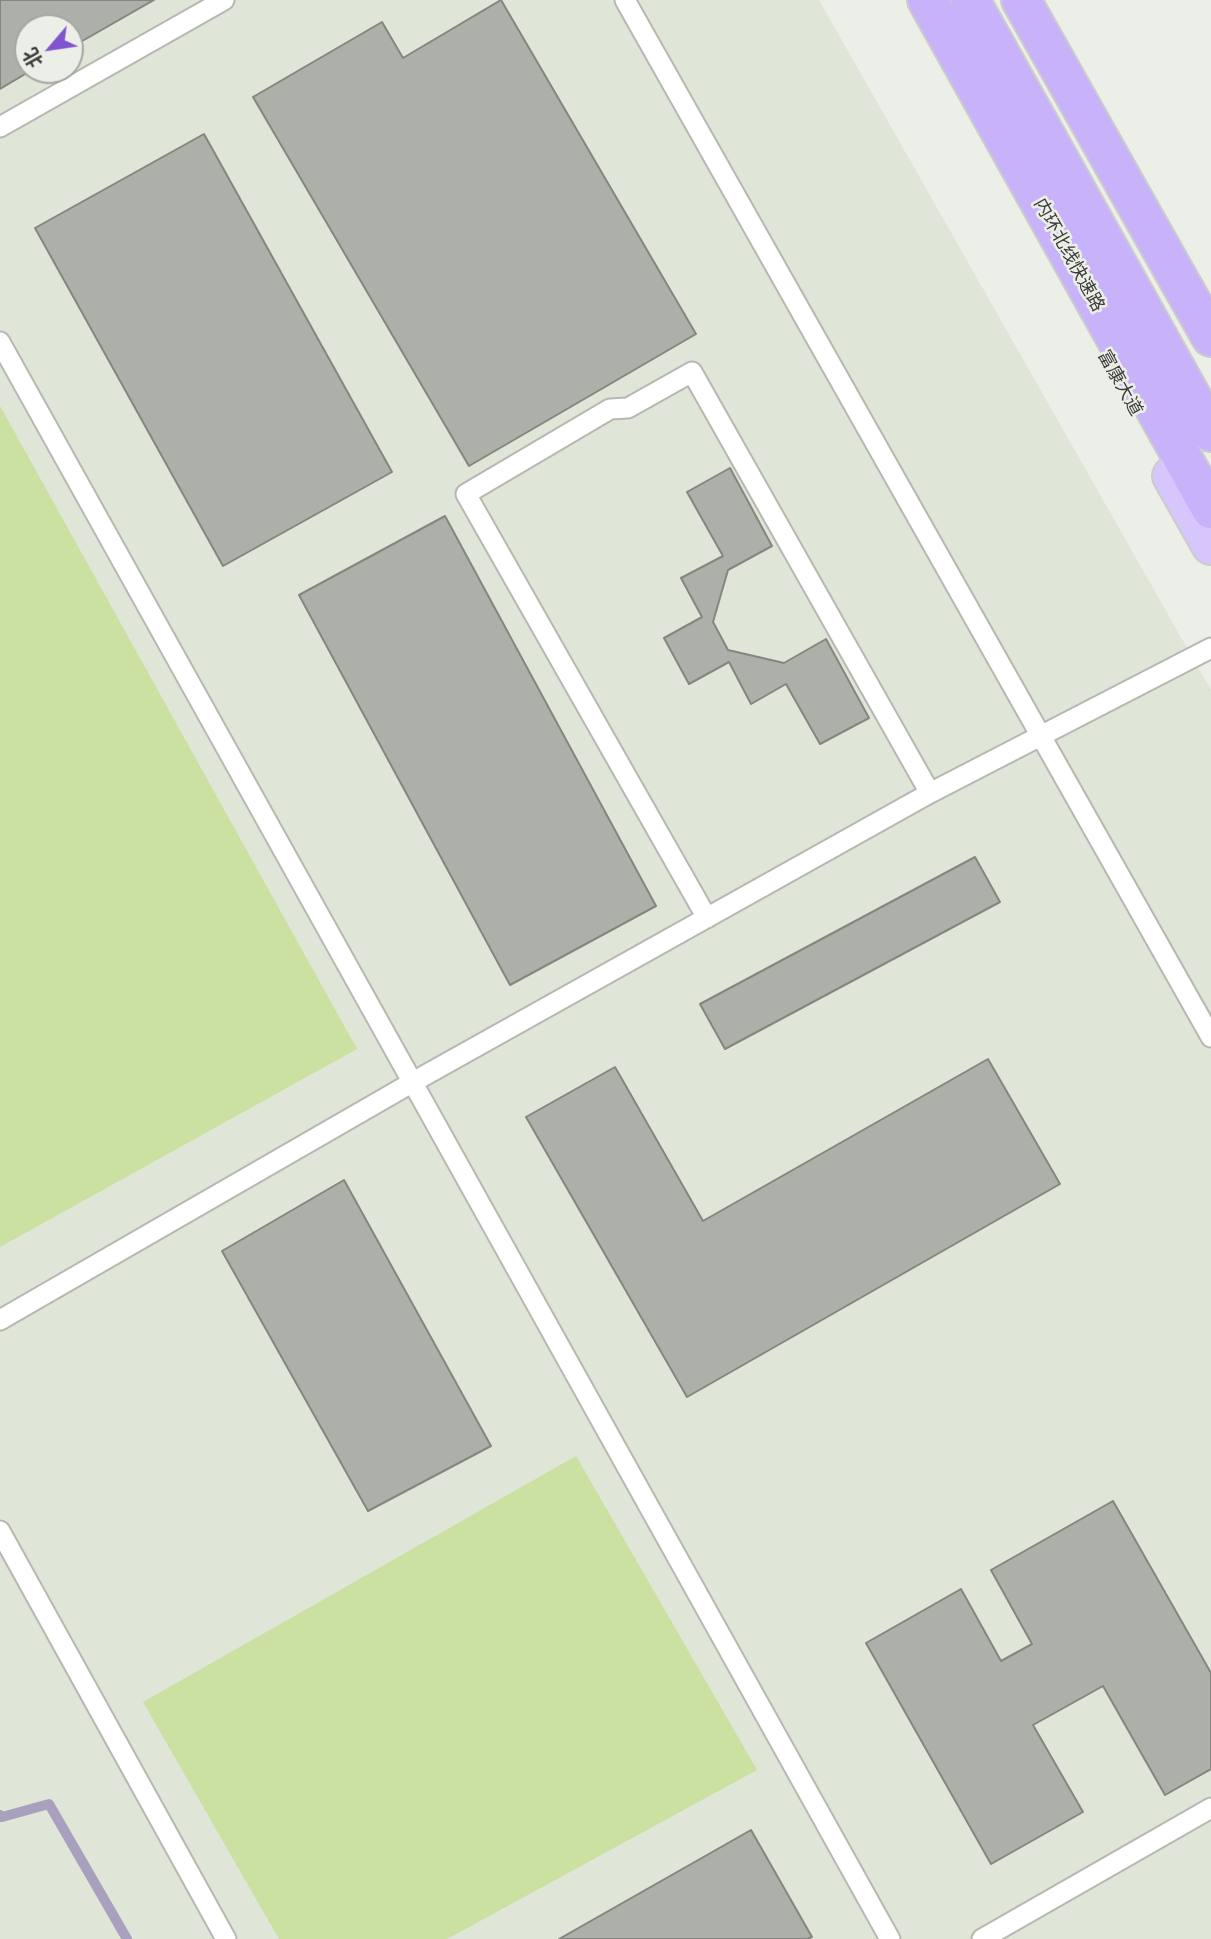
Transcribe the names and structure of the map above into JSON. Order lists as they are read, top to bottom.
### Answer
{
  "streets": {
    "highway": ["内环北线快速路"],
    "main road": ["富康大道"]
  },
  "north": "bottom left"
}
